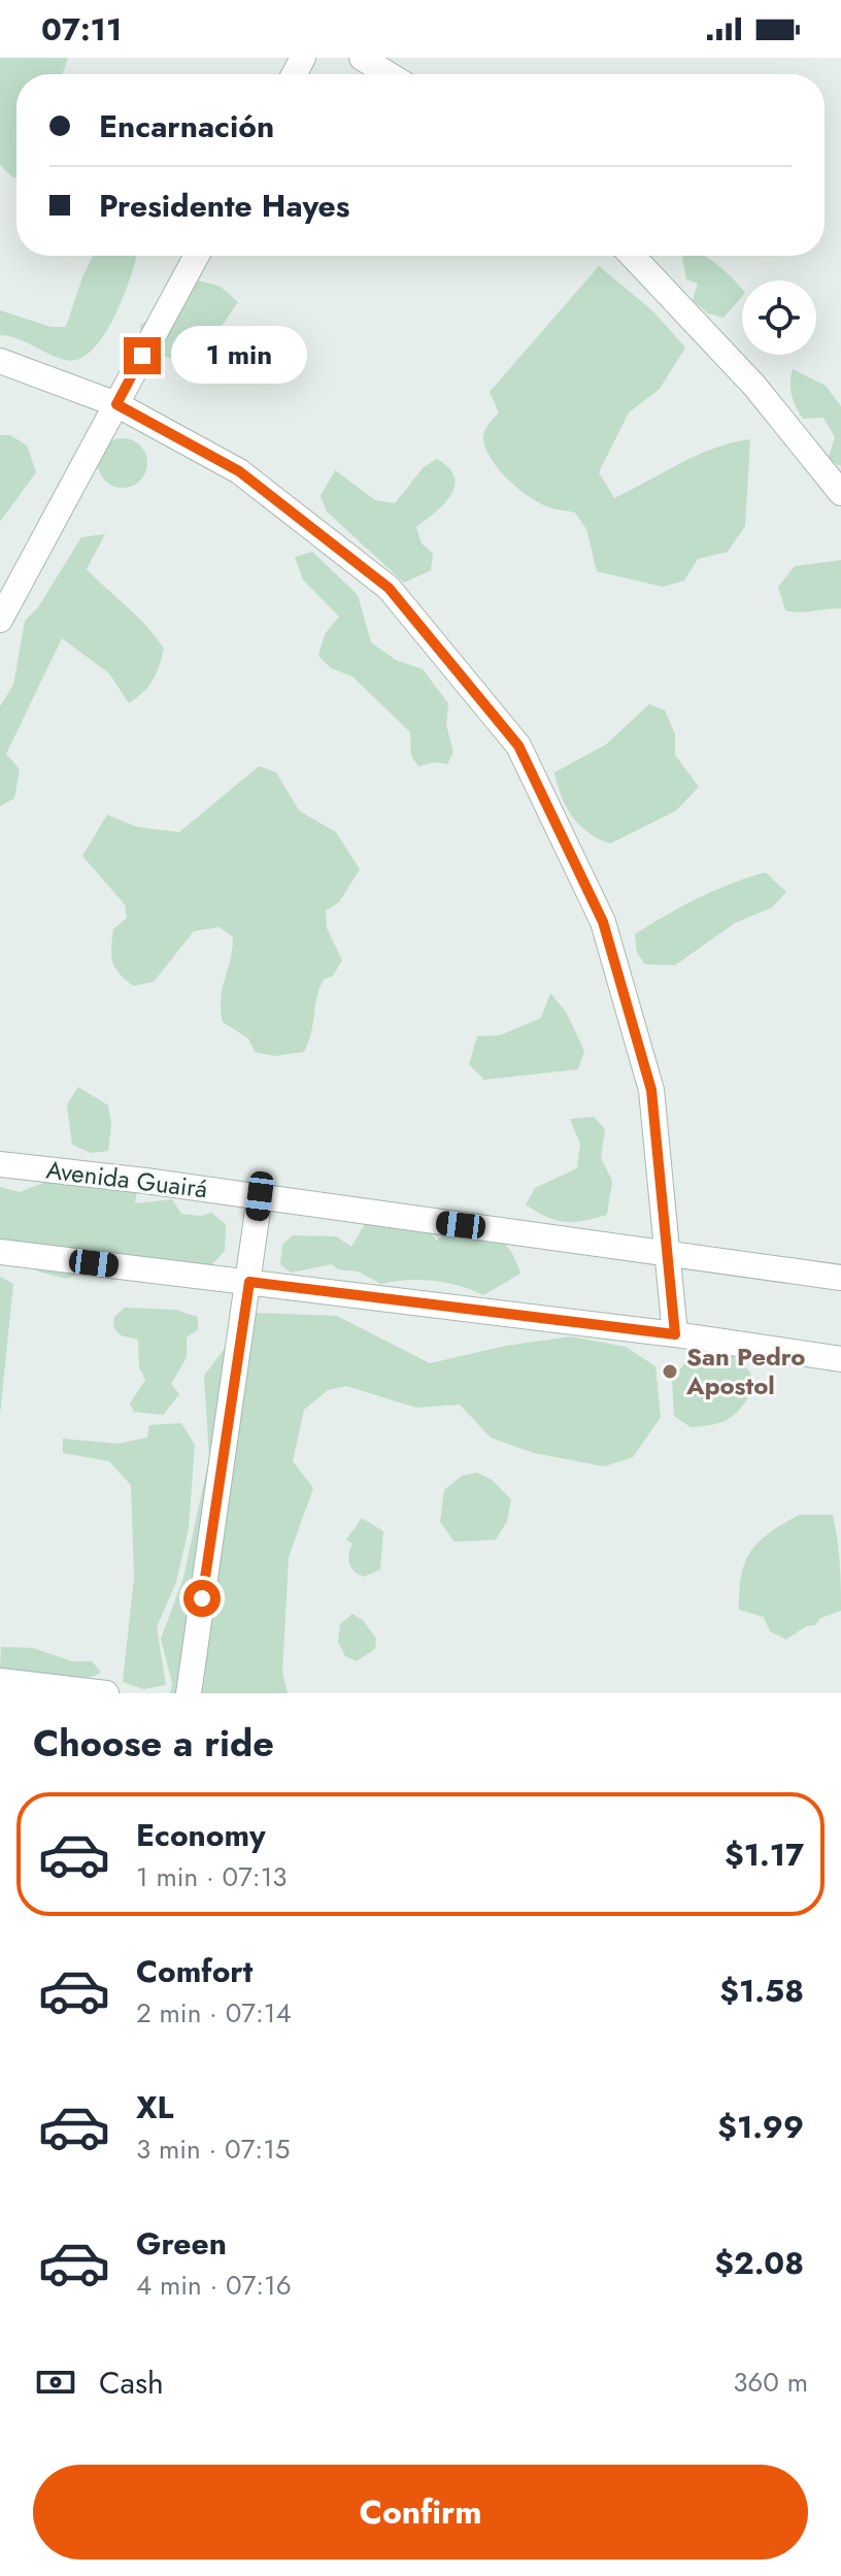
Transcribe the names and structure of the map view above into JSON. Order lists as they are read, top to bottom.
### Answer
{
  "streets": {
    "street": ["Avenida Guairá"]
  },
  "places": ["San Pedro Apostol"],
  "page": {
    "status": "07:11",
    "banner": ["Encarnación", "Presidente Hayes"],
    "bubble": "1 min",
    "heading": "Choose a ride",
    "list": [
      {
        "name": "Economy",
        "note": "1 min · 07:13",
        "value": "$1.17"
      },
      {
        "name": "Comfort",
        "note": "2 min · 07:14",
        "value": "$1.58"
      },
      {
        "name": "XL",
        "note": "3 min · 07:15",
        "value": "$1.99"
      },
      {
        "name": "Green",
        "note": "4 min · 07:16",
        "value": "$2.08"
      }
    ],
    "pay": ["Cash", "360 m"],
    "buttons": "Confirm"
  }
}
